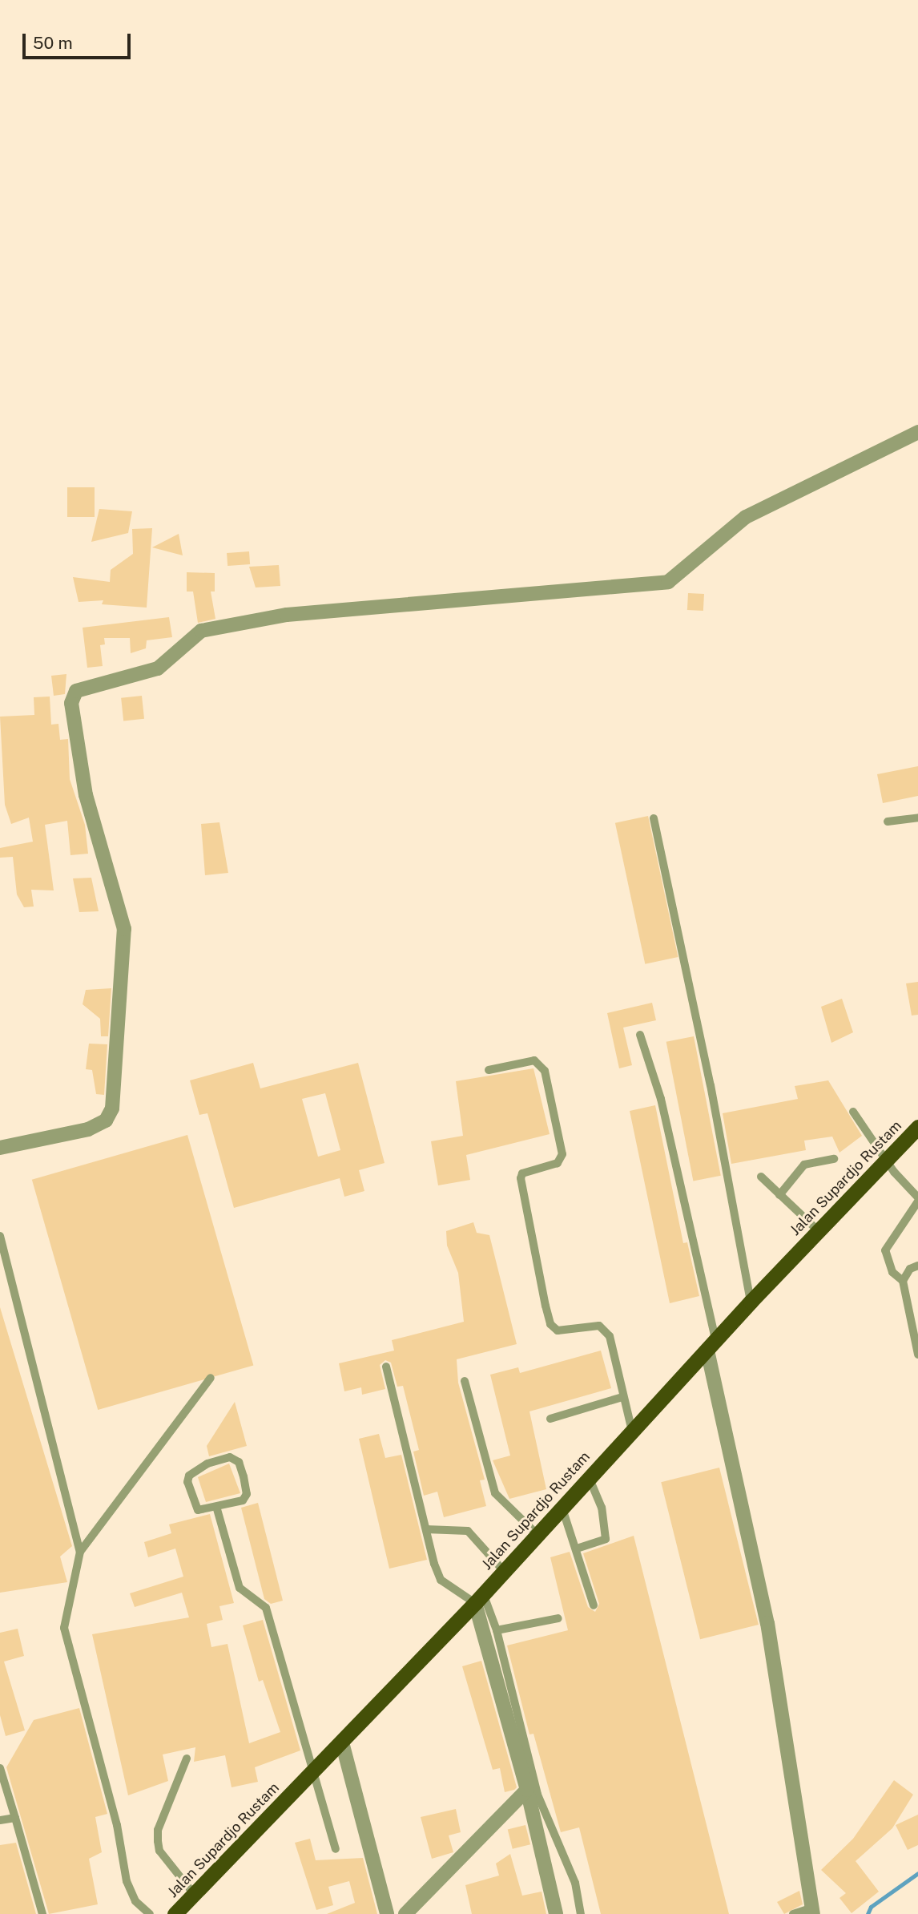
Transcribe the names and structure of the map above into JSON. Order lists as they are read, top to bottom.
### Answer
{
  "streets": {
    "highway": ["Jalan Supardjo Rustam"]
  },
  "scale_bar": "50 m"
}
